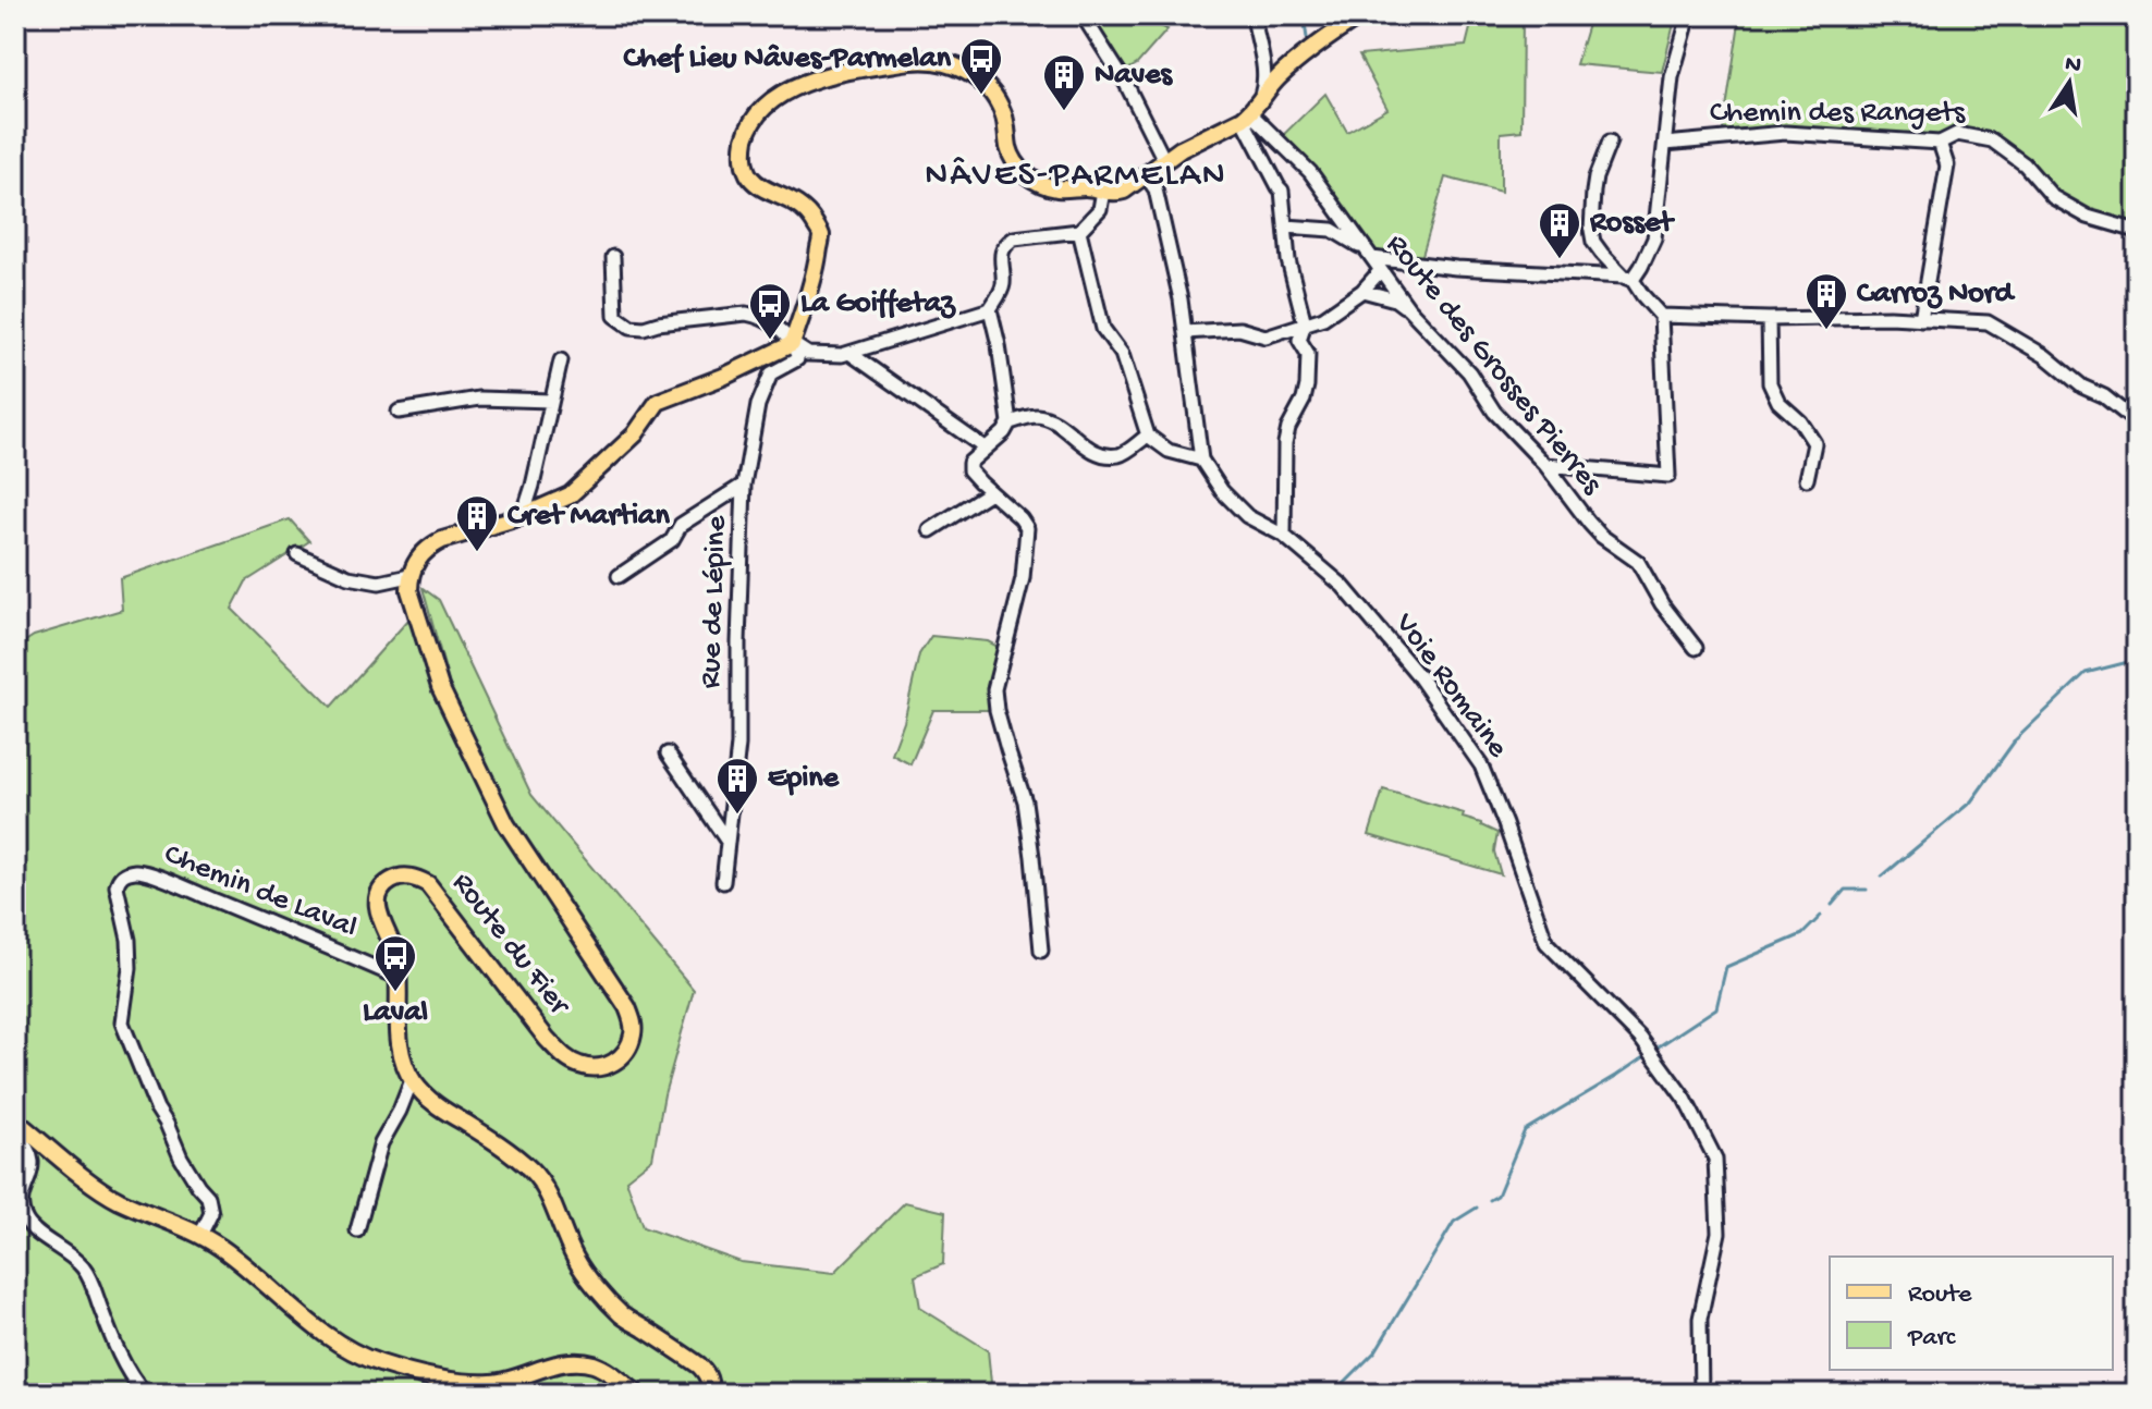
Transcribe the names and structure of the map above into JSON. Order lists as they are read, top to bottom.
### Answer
{
  "streets": {
    "main road": ["Route du Fier"],
    "street": [
      "Chemin des Rangets",
      "Route des Grosses Pierres",
      "Rue de Lépine",
      "Voie Romaine",
      "Chemin de Laval"
    ]
  },
  "crossings": [
    ["Chemin de Laval", "Route du Fier"]
  ],
  "districts": ["NÂVES-PARMELAN"],
  "places": {
    "bus stop": ["Chef Lieu Nâves-Parmelan", "La Goiffetaz", "Laval"],
    "building": [
      "Naves",
      "Rosset",
      "Carroz Nord",
      "Cret Martian",
      "Epine"
    ]
  },
  "legend": ["Route", "Parc"],
  "north": "top"
}
